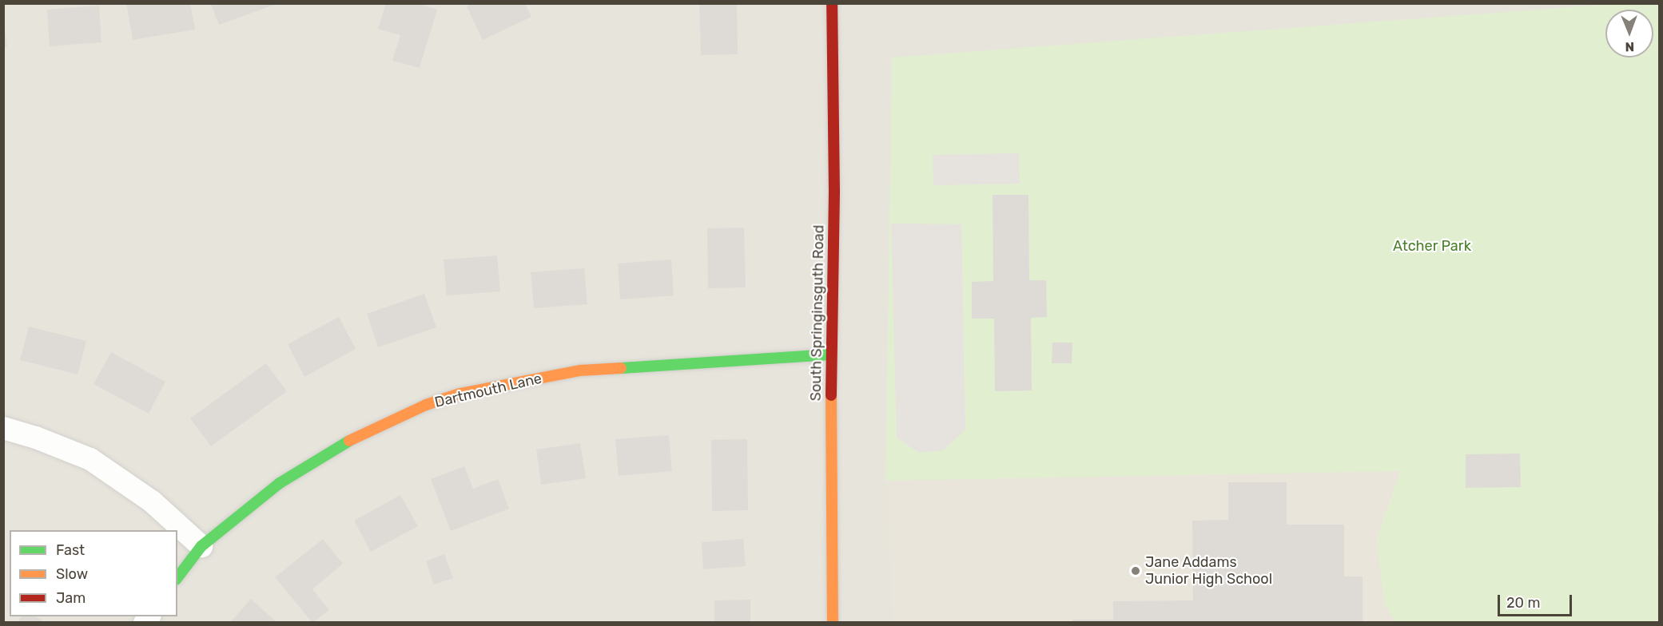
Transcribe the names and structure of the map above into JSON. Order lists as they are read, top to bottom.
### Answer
{
  "streets": {
    "street": ["South Springinsguth Road", "Dartmouth Lane"]
  },
  "crossings": [
    ["South Springinsguth Road", "Dartmouth Lane"]
  ],
  "parks": ["Atcher Park"],
  "places": ["Jane Addams Junior High School"],
  "legend": ["Fast", "Slow", "Jam"],
  "scale_bar": "20 m",
  "north": "bottom"
}
